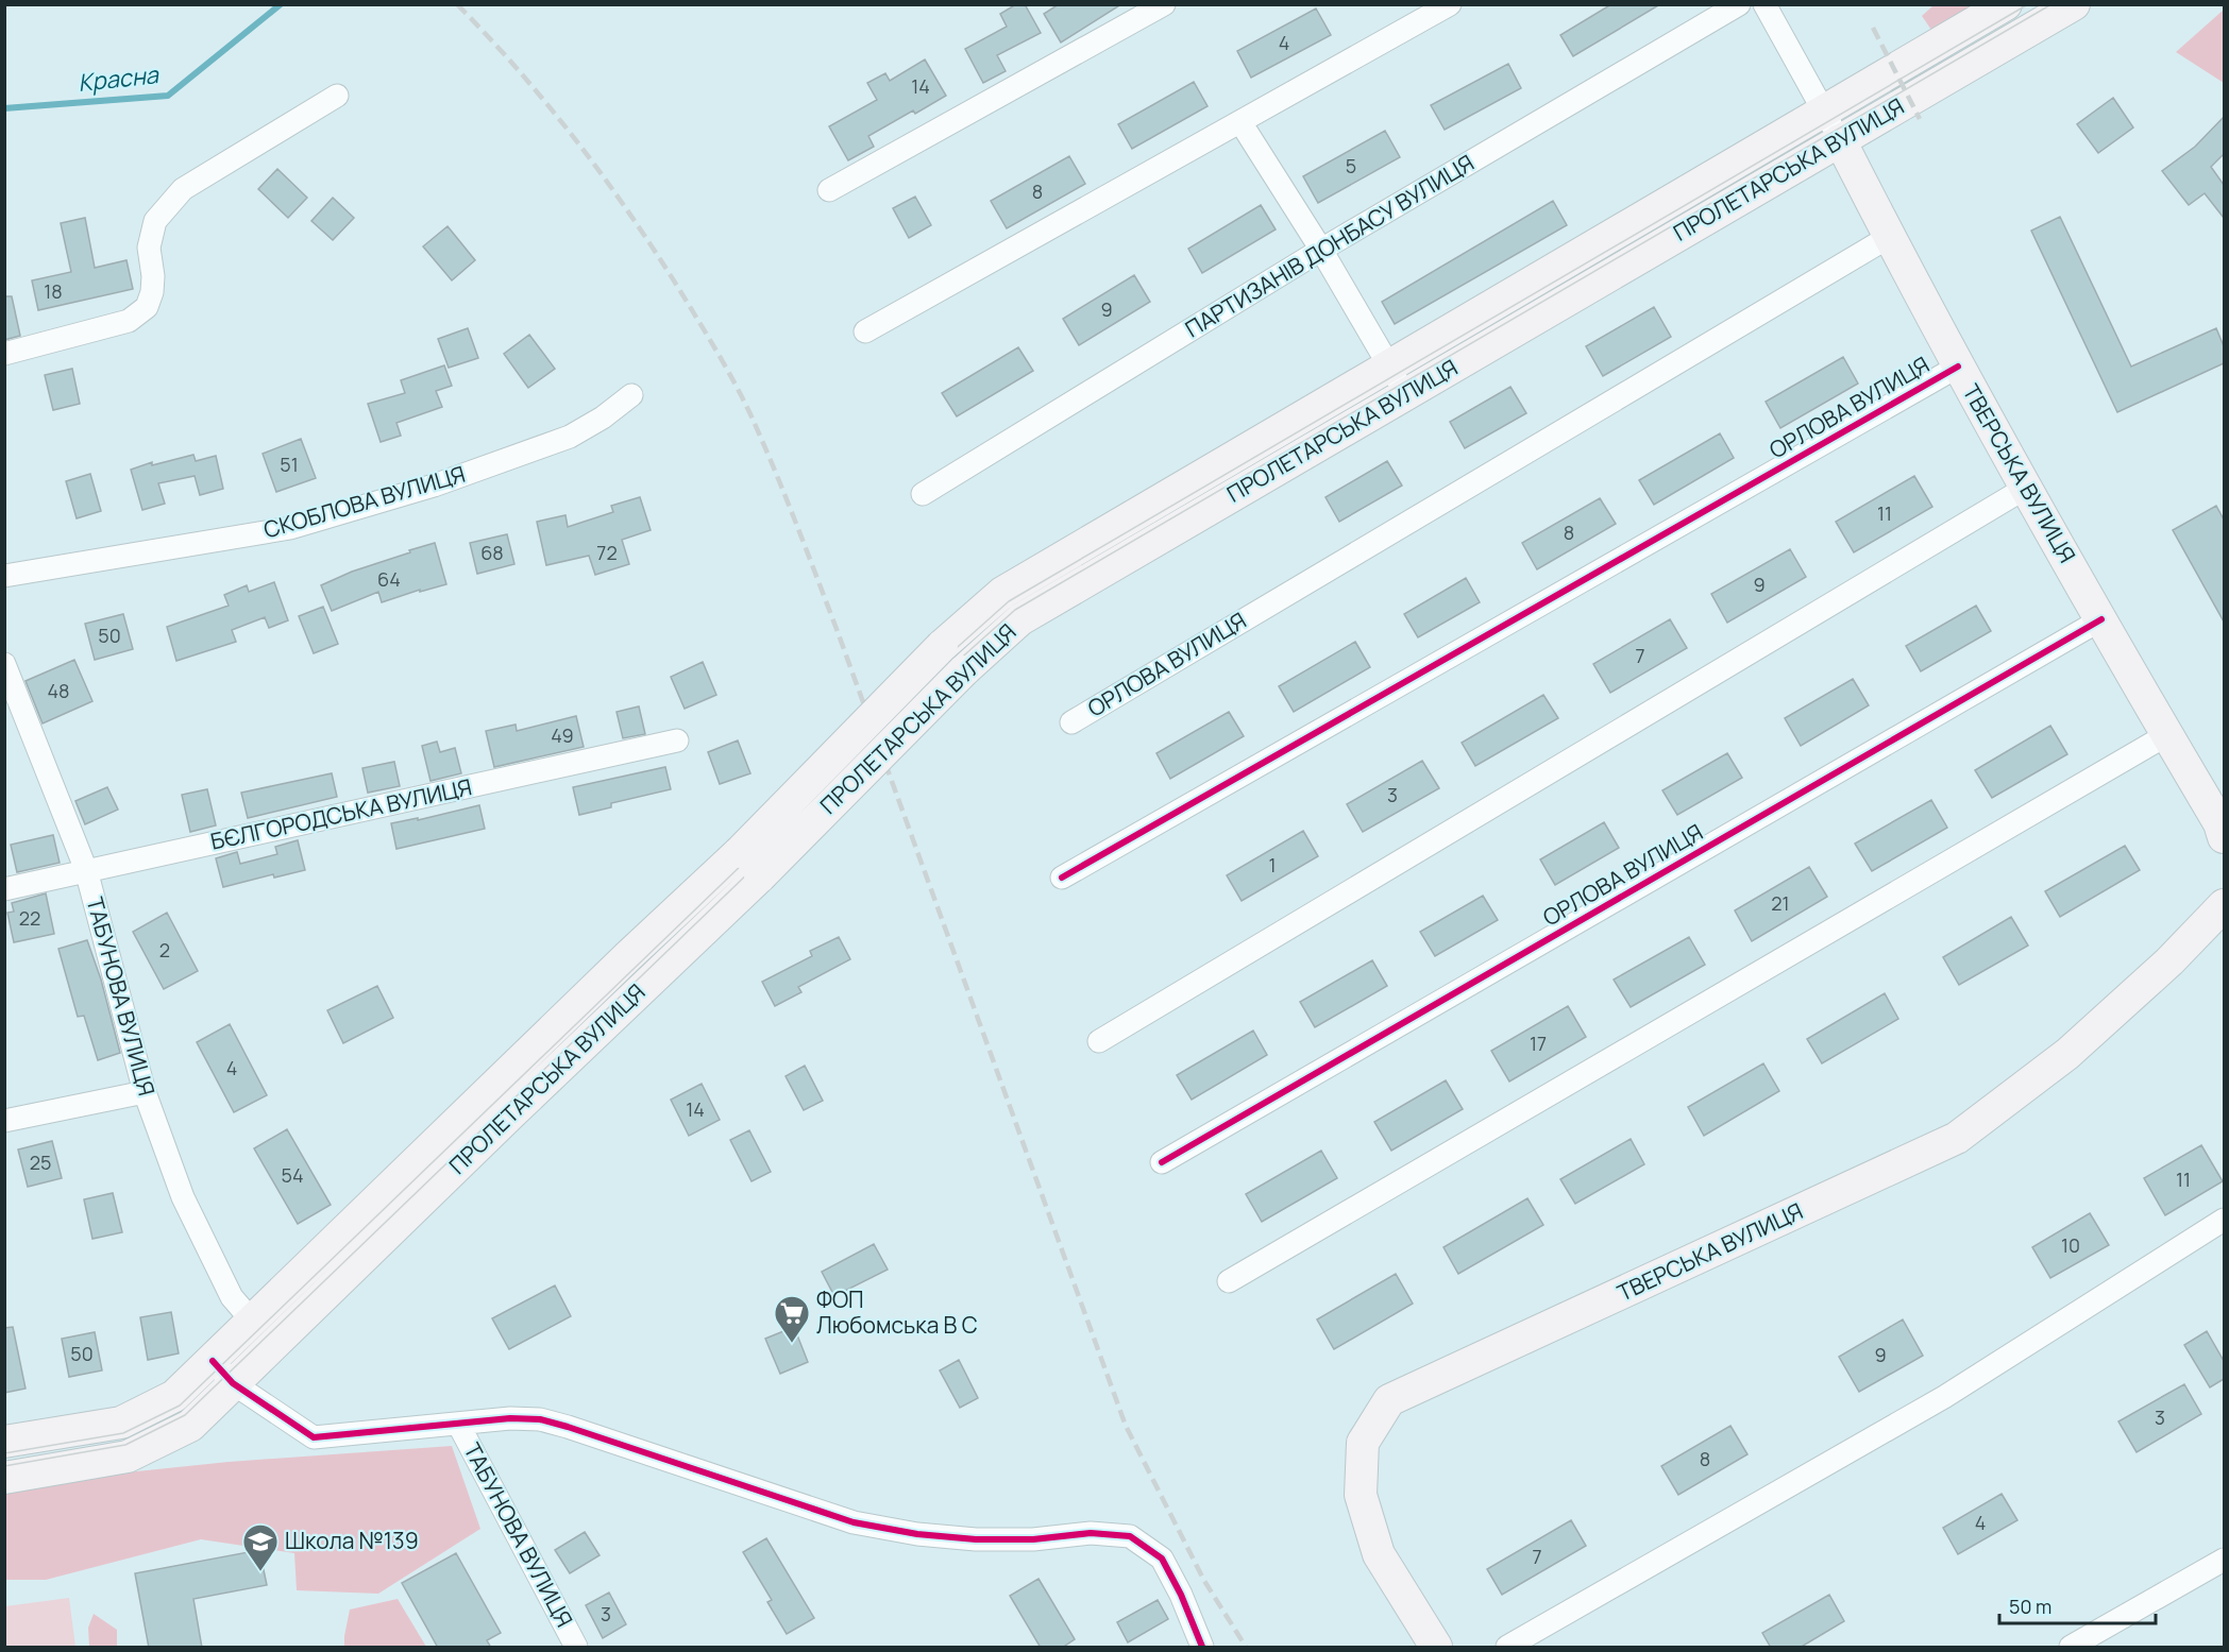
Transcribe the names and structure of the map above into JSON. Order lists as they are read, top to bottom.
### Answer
{
  "streets": {
    "main road": ["ПРОЛЕТАРСЬКА ВУЛИЦЯ", "ТВЕРСЬКА ВУЛИЦЯ"],
    "street": [
      "ПАРТИЗАНІВ ДОНБАСУ ВУЛИЦЯ",
      "ОРЛОВА ВУЛИЦЯ",
      "СКОБЛОВА ВУЛИЦЯ",
      "БЄЛГОРОДСЬКА ВУЛИЦЯ",
      "ТАБУНОВА ВУЛИЦЯ"
    ]
  },
  "crossings": [
    ["ПРОЛЕТАРСЬКА ВУЛИЦЯ", "ТВЕРСЬКА ВУЛИЦЯ"],
    ["ПРОЛЕТАРСЬКА ВУЛИЦЯ", "ТАБУНОВА ВУЛИЦЯ"],
    ["ОРЛОВА ВУЛИЦЯ", "ТВЕРСЬКА ВУЛИЦЯ"],
    ["БЄЛГОРОДСЬКА ВУЛИЦЯ", "ТАБУНОВА ВУЛИЦЯ"]
  ],
  "water": ["Красна"],
  "places": {
    "supermarket": ["ФОП Любомська В С"],
    "school or university": ["Школа №139"]
  },
  "house_numbers": [
    "4",
    "14",
    "5",
    "8",
    "18",
    "9",
    "51",
    "11",
    "8",
    "68",
    "72",
    "64",
    "9",
    "50",
    "7",
    "48",
    "49",
    "3",
    "1",
    "21",
    "22",
    "2",
    "17",
    "4",
    "14",
    "25",
    "54",
    "11",
    "10",
    "50",
    "9",
    "3",
    "8",
    "4",
    "7",
    "3"
  ],
  "scale_bar": "50 m"
}
